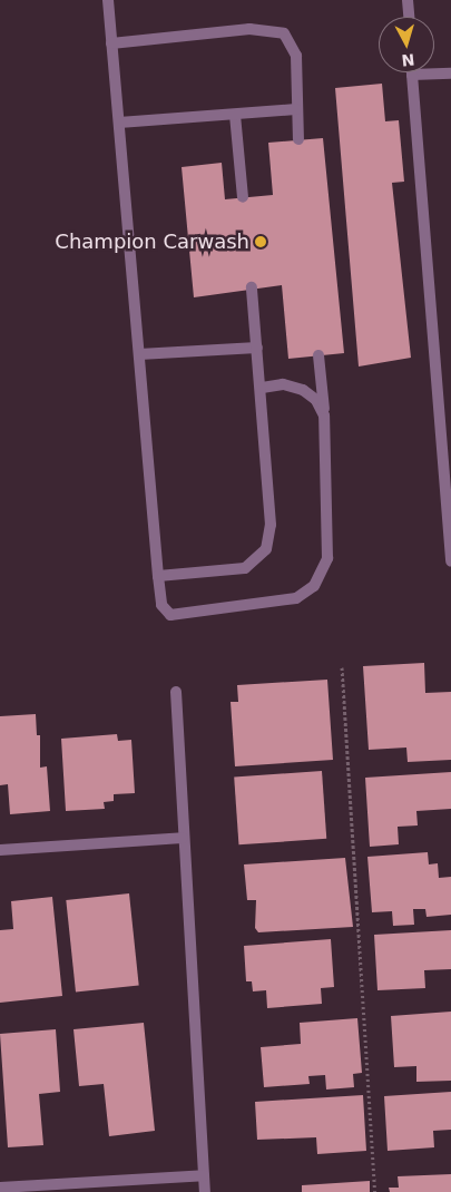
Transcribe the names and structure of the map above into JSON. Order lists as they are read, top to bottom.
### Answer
{
  "places": ["Champion Carwash"],
  "north": "bottom"
}
